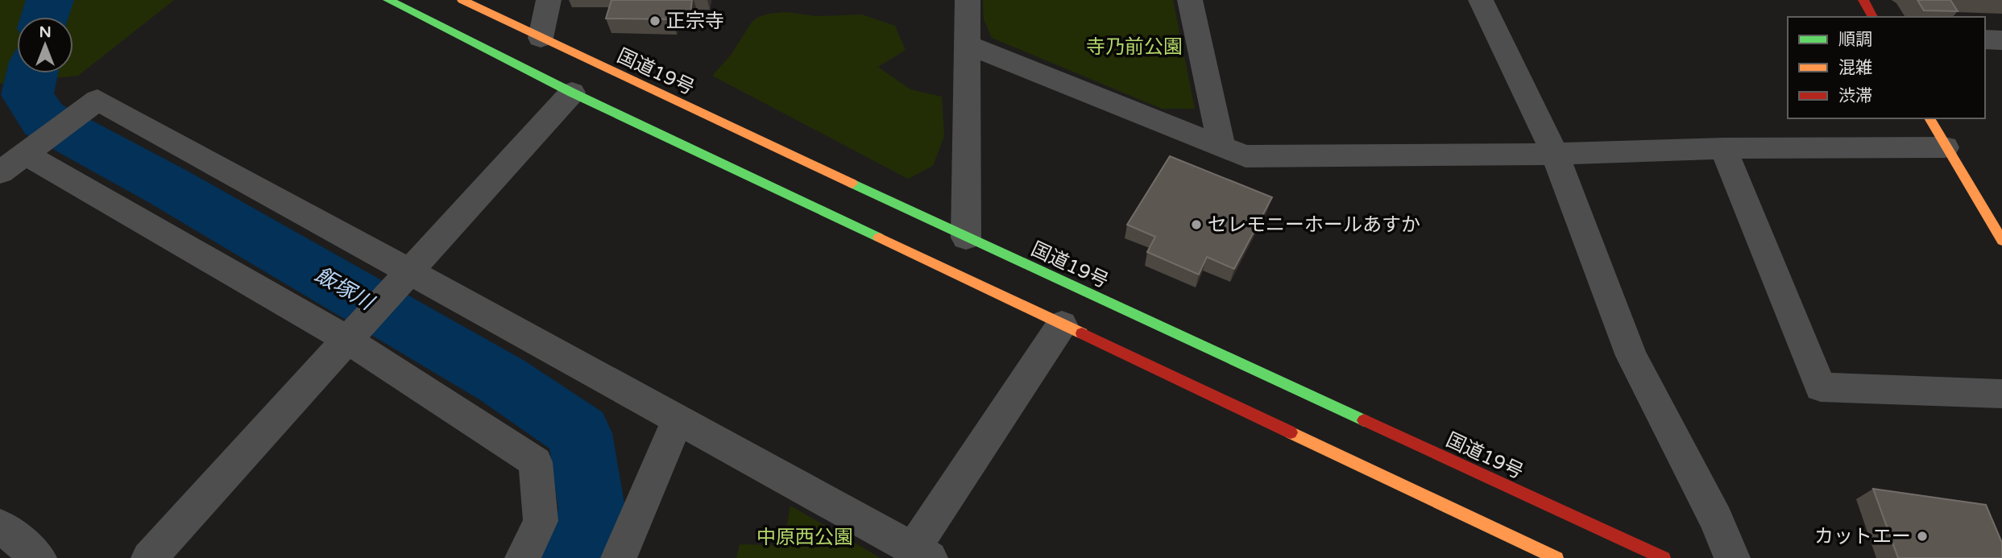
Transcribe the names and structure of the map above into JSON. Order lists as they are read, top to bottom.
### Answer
{
  "streets": {
    "main road": ["国道19号"]
  },
  "water": ["飯塚川"],
  "parks": ["寺乃前公園", "中原西公園"],
  "places": ["正宗寺", "セレモニーホールあすか", "カットエー"],
  "legend": ["順調", "混雑", "渋滞"],
  "north": "top"
}
